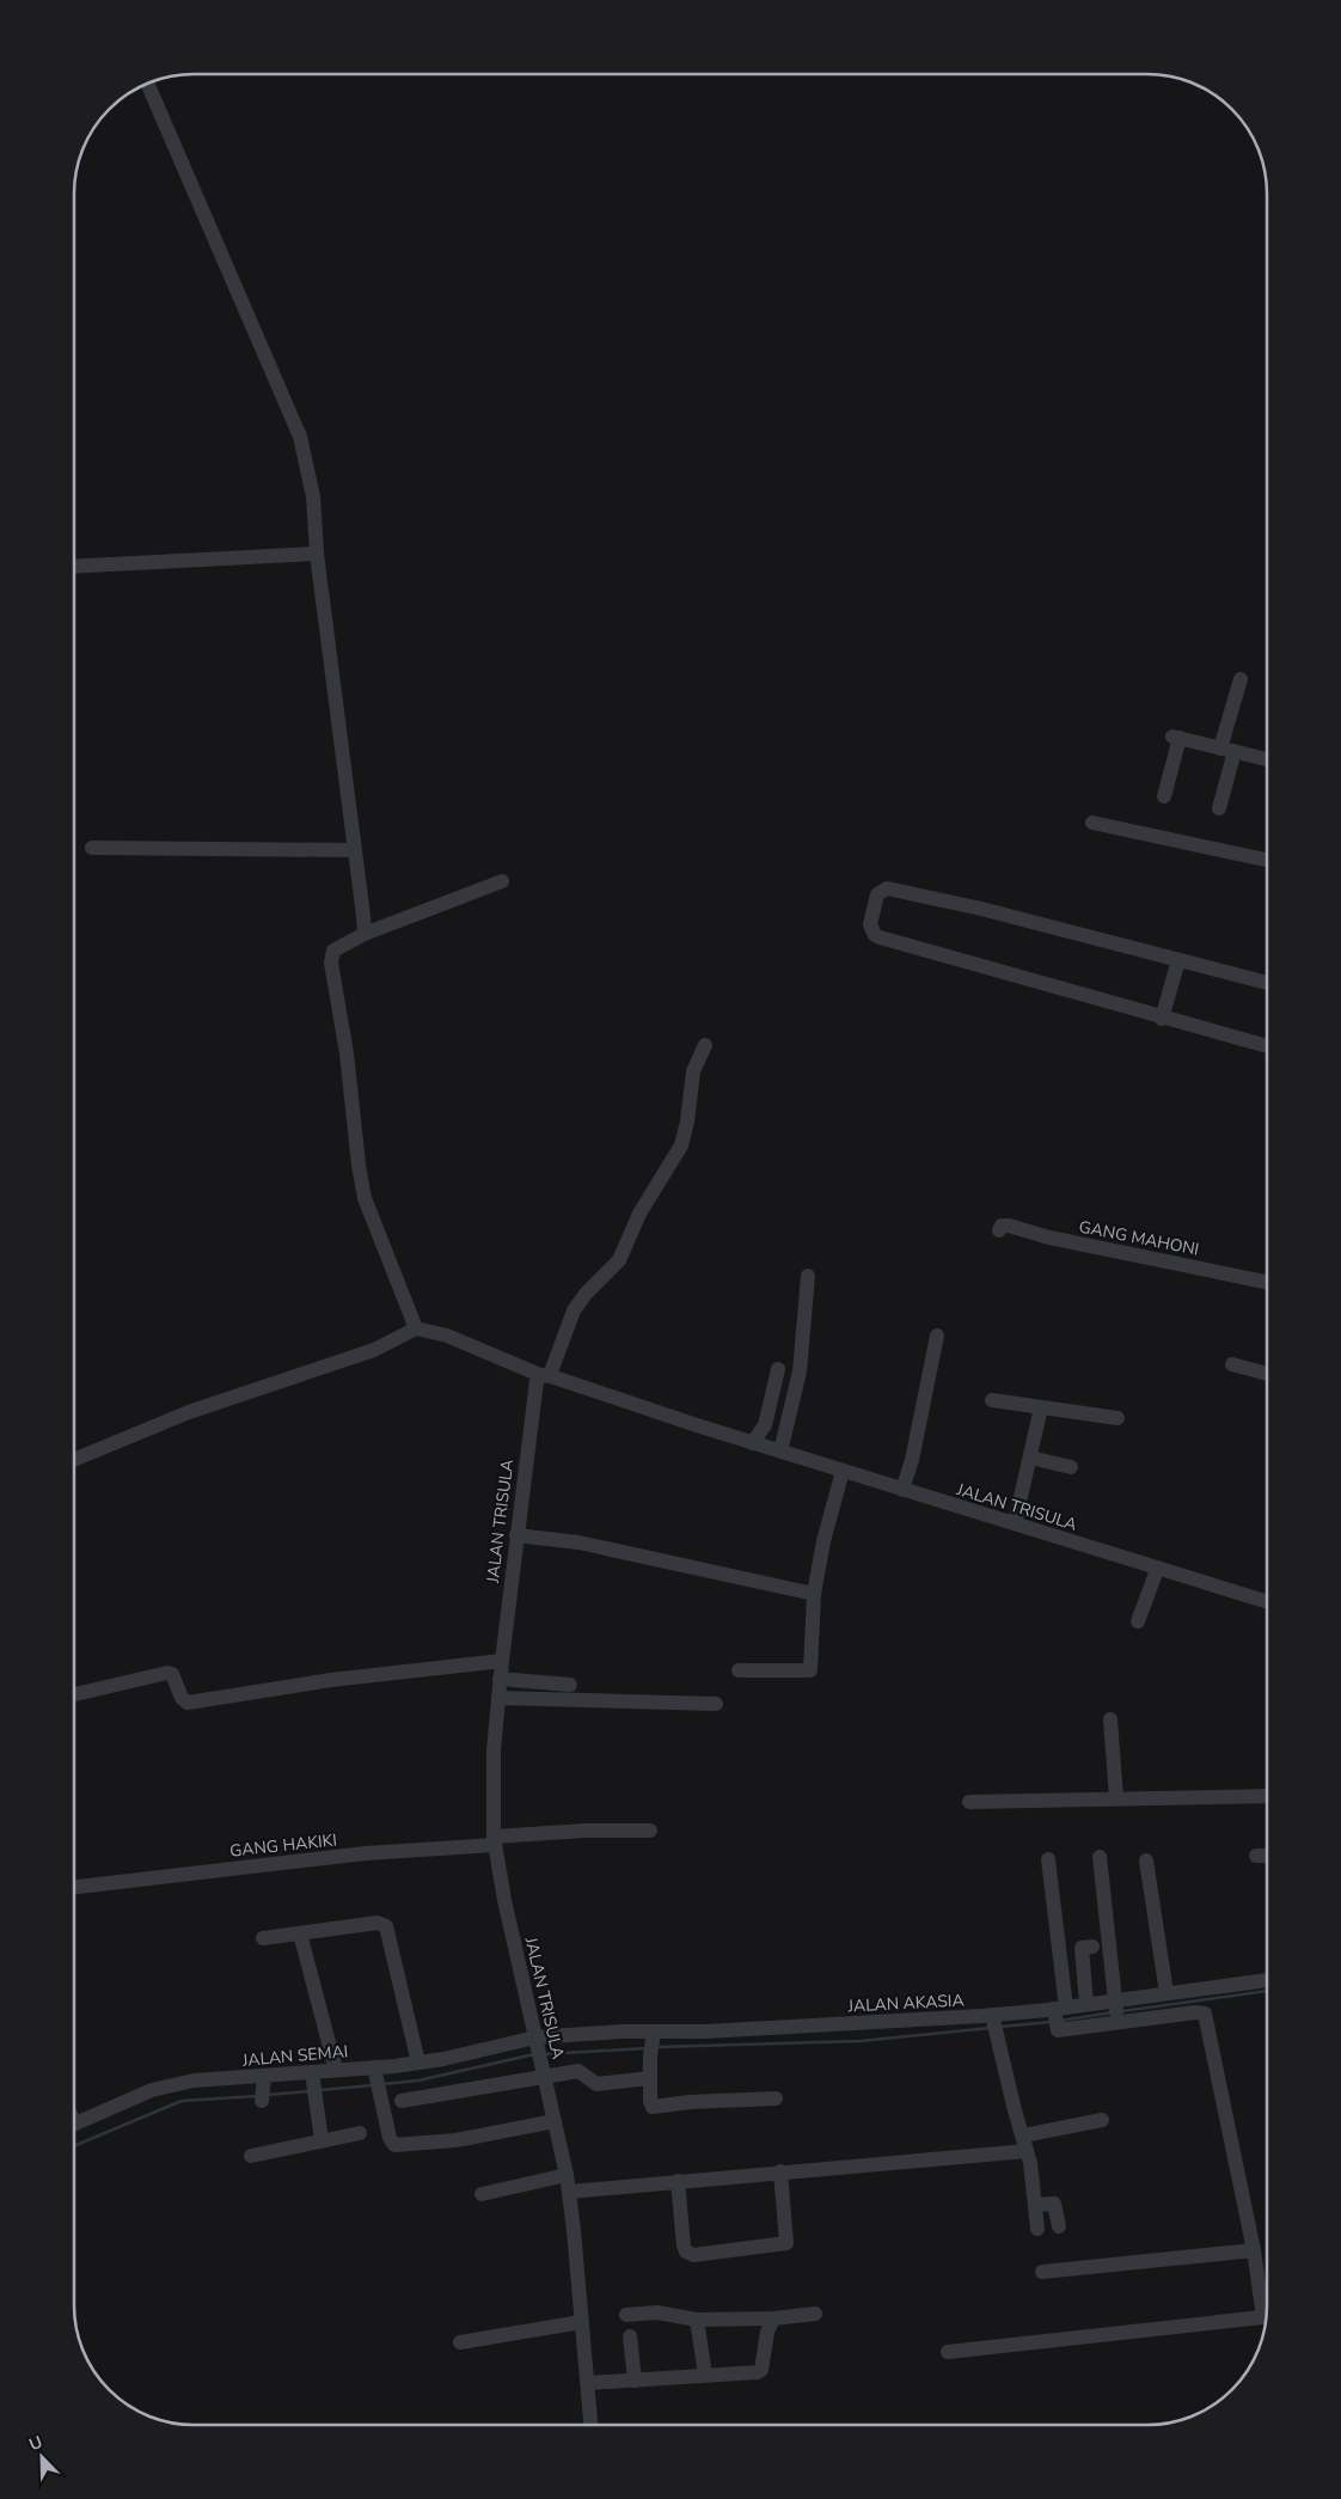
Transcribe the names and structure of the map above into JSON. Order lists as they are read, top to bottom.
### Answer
{
  "streets": {
    "street": [
      "GANG MAHONI",
      "JALAN TRISULA",
      "GANG HAKIKI",
      "JALAN AKASIA",
      "JALAN SEMAI"
    ]
  },
  "crossings": [
    ["JALAN TRISULA", "GANG HAKIKI"],
    ["JALAN TRISULA", "JALAN AKASIA"],
    ["JALAN TRISULA", "JALAN SEMAI"],
    ["JALAN AKASIA", "JALAN SEMAI"]
  ],
  "north": "top left"
}
